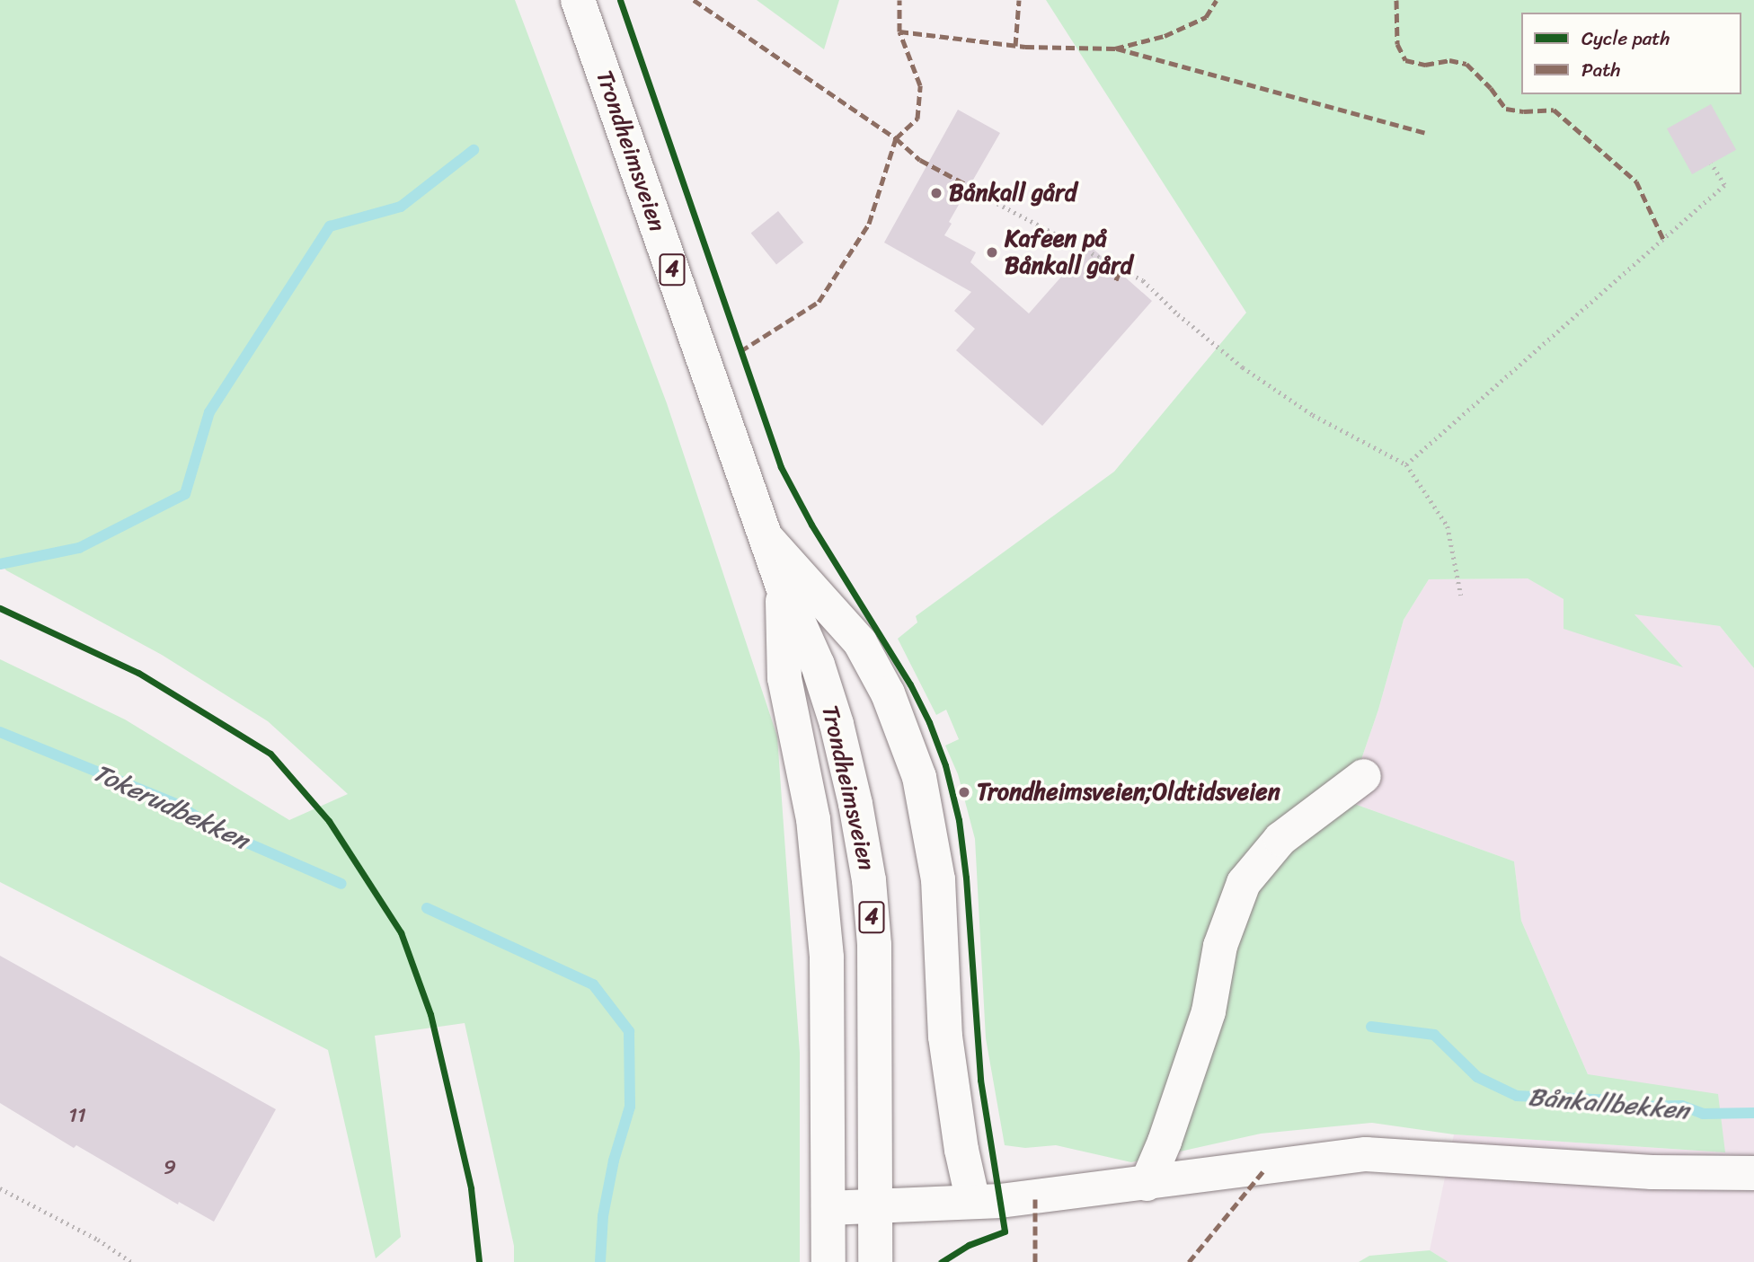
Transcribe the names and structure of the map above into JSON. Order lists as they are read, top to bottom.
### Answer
{
  "streets": {
    "main road": ["Trondheimsveien", "4"]
  },
  "water": ["Tokerudbekken", "Bånkallbekken"],
  "places": ["Bånkall gård", "Kafeen på Bånkall gård", "Trondheimsveien;Oldtidsveien"],
  "house_numbers": ["11", "9"],
  "legend": ["Cycle path", "Path"]
}
